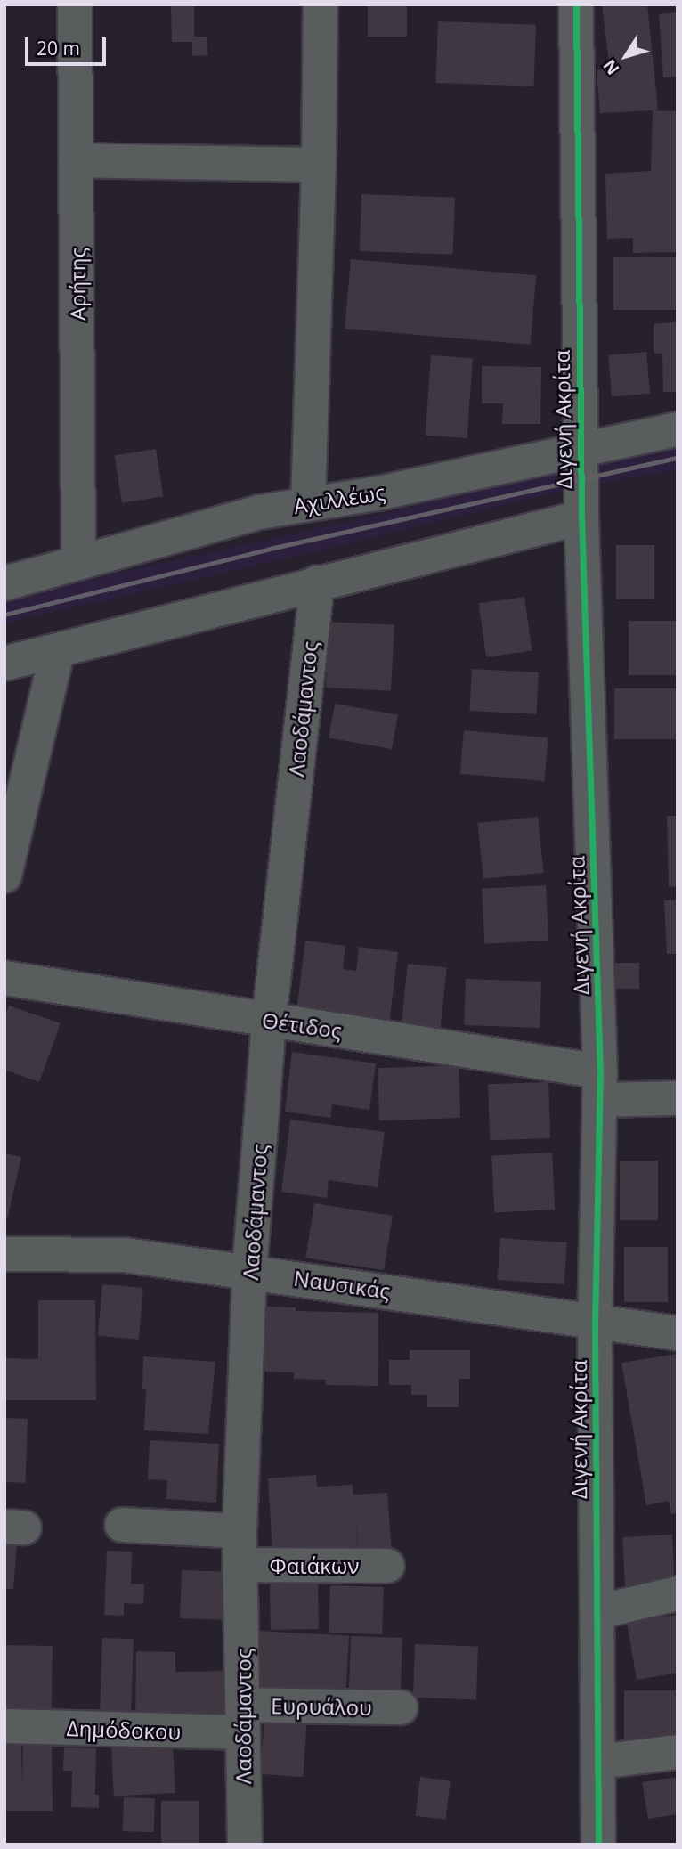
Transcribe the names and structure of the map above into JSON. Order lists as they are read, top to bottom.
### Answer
{
  "streets": {
    "street": [
      "Αρήτης",
      "Διγενή Ακρίτα",
      "Αχιλλέως",
      "Λαοδάμαντος",
      "Θέτιδος",
      "Ναυσικάς",
      "Φαιάκων",
      "Ευρυάλου",
      "Δημόδοκου"
    ]
  },
  "crossings": [
    ["Αρήτης", "Αχιλλέως"],
    ["Διγενή Ακρίτα", "Αχιλλέως"],
    ["Διγενή Ακρίτα", "Θέτιδος"],
    ["Διγενή Ακρίτα", "Ναυσικάς"],
    ["Λαοδάμαντος", "Θέτιδος"],
    ["Λαοδάμαντος", "Ναυσικάς"],
    ["Λαοδάμαντος", "Φαιάκων"],
    ["Λαοδάμαντος", "Ευρυάλου"],
    ["Λαοδάμαντος", "Δημόδοκου"],
    ["Ευρυάλου", "Δημόδοκου"]
  ],
  "scale_bar": "20 m",
  "north": "bottom left"
}
